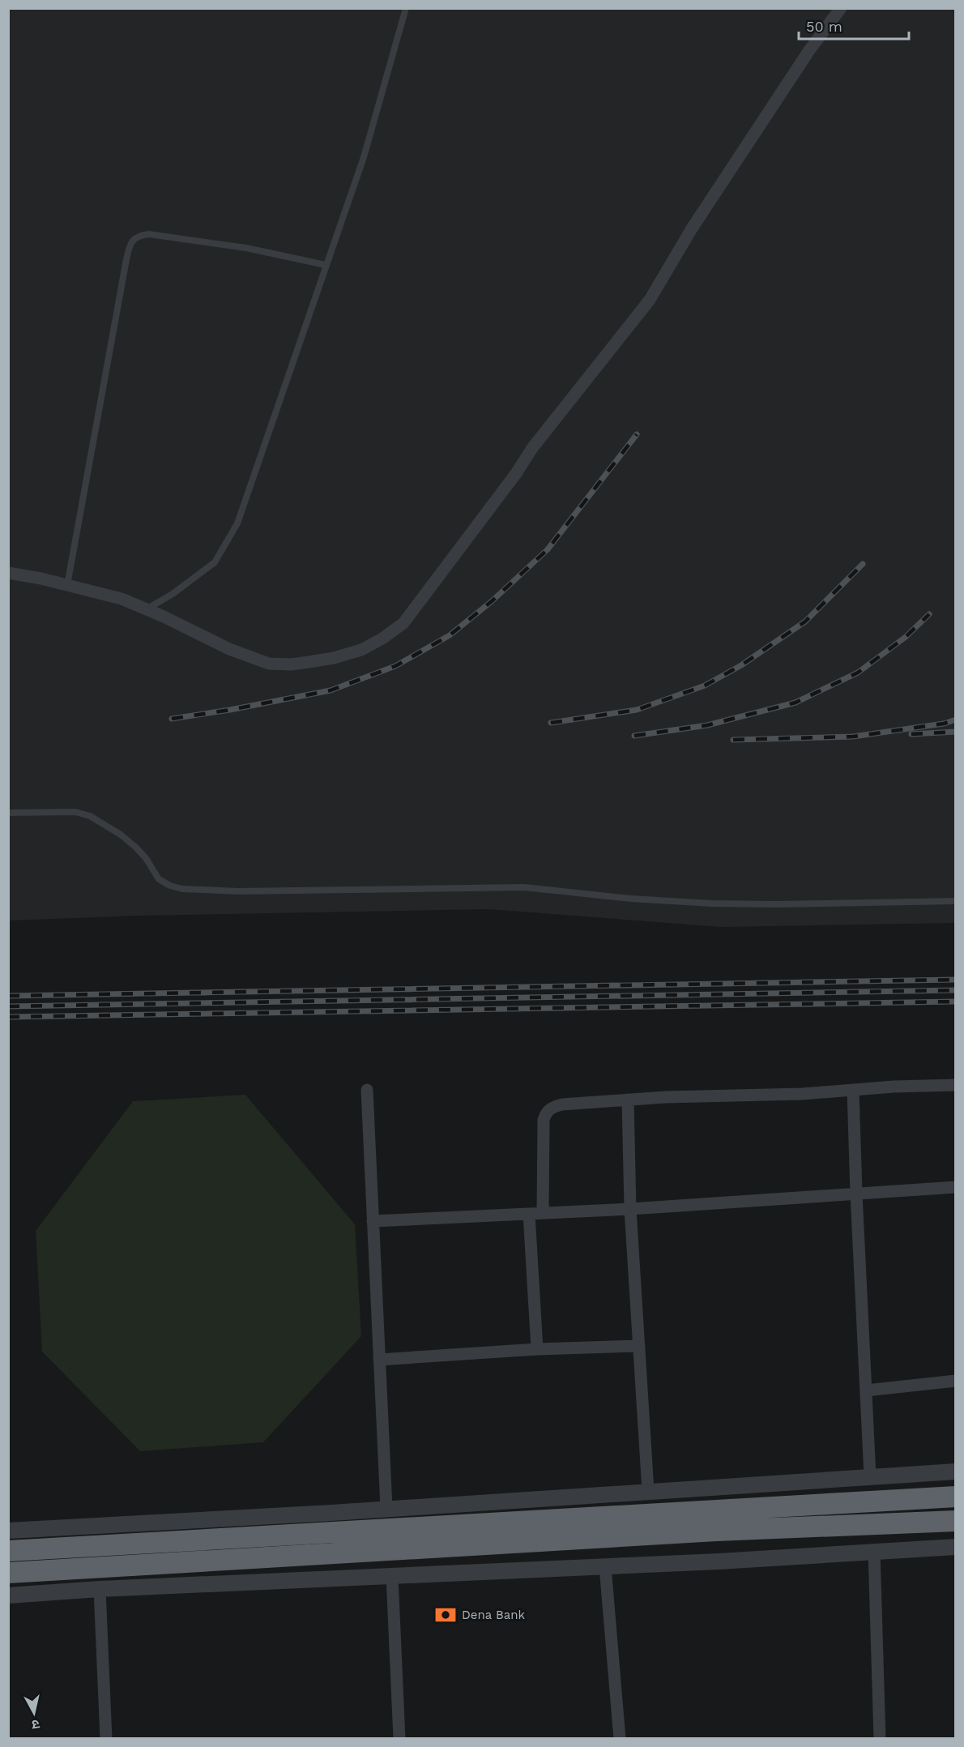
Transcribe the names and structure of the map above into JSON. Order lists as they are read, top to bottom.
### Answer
{
  "places": {
    "bank": ["Dena Bank"]
  },
  "scale_bar": "50 m",
  "north": "bottom"
}
